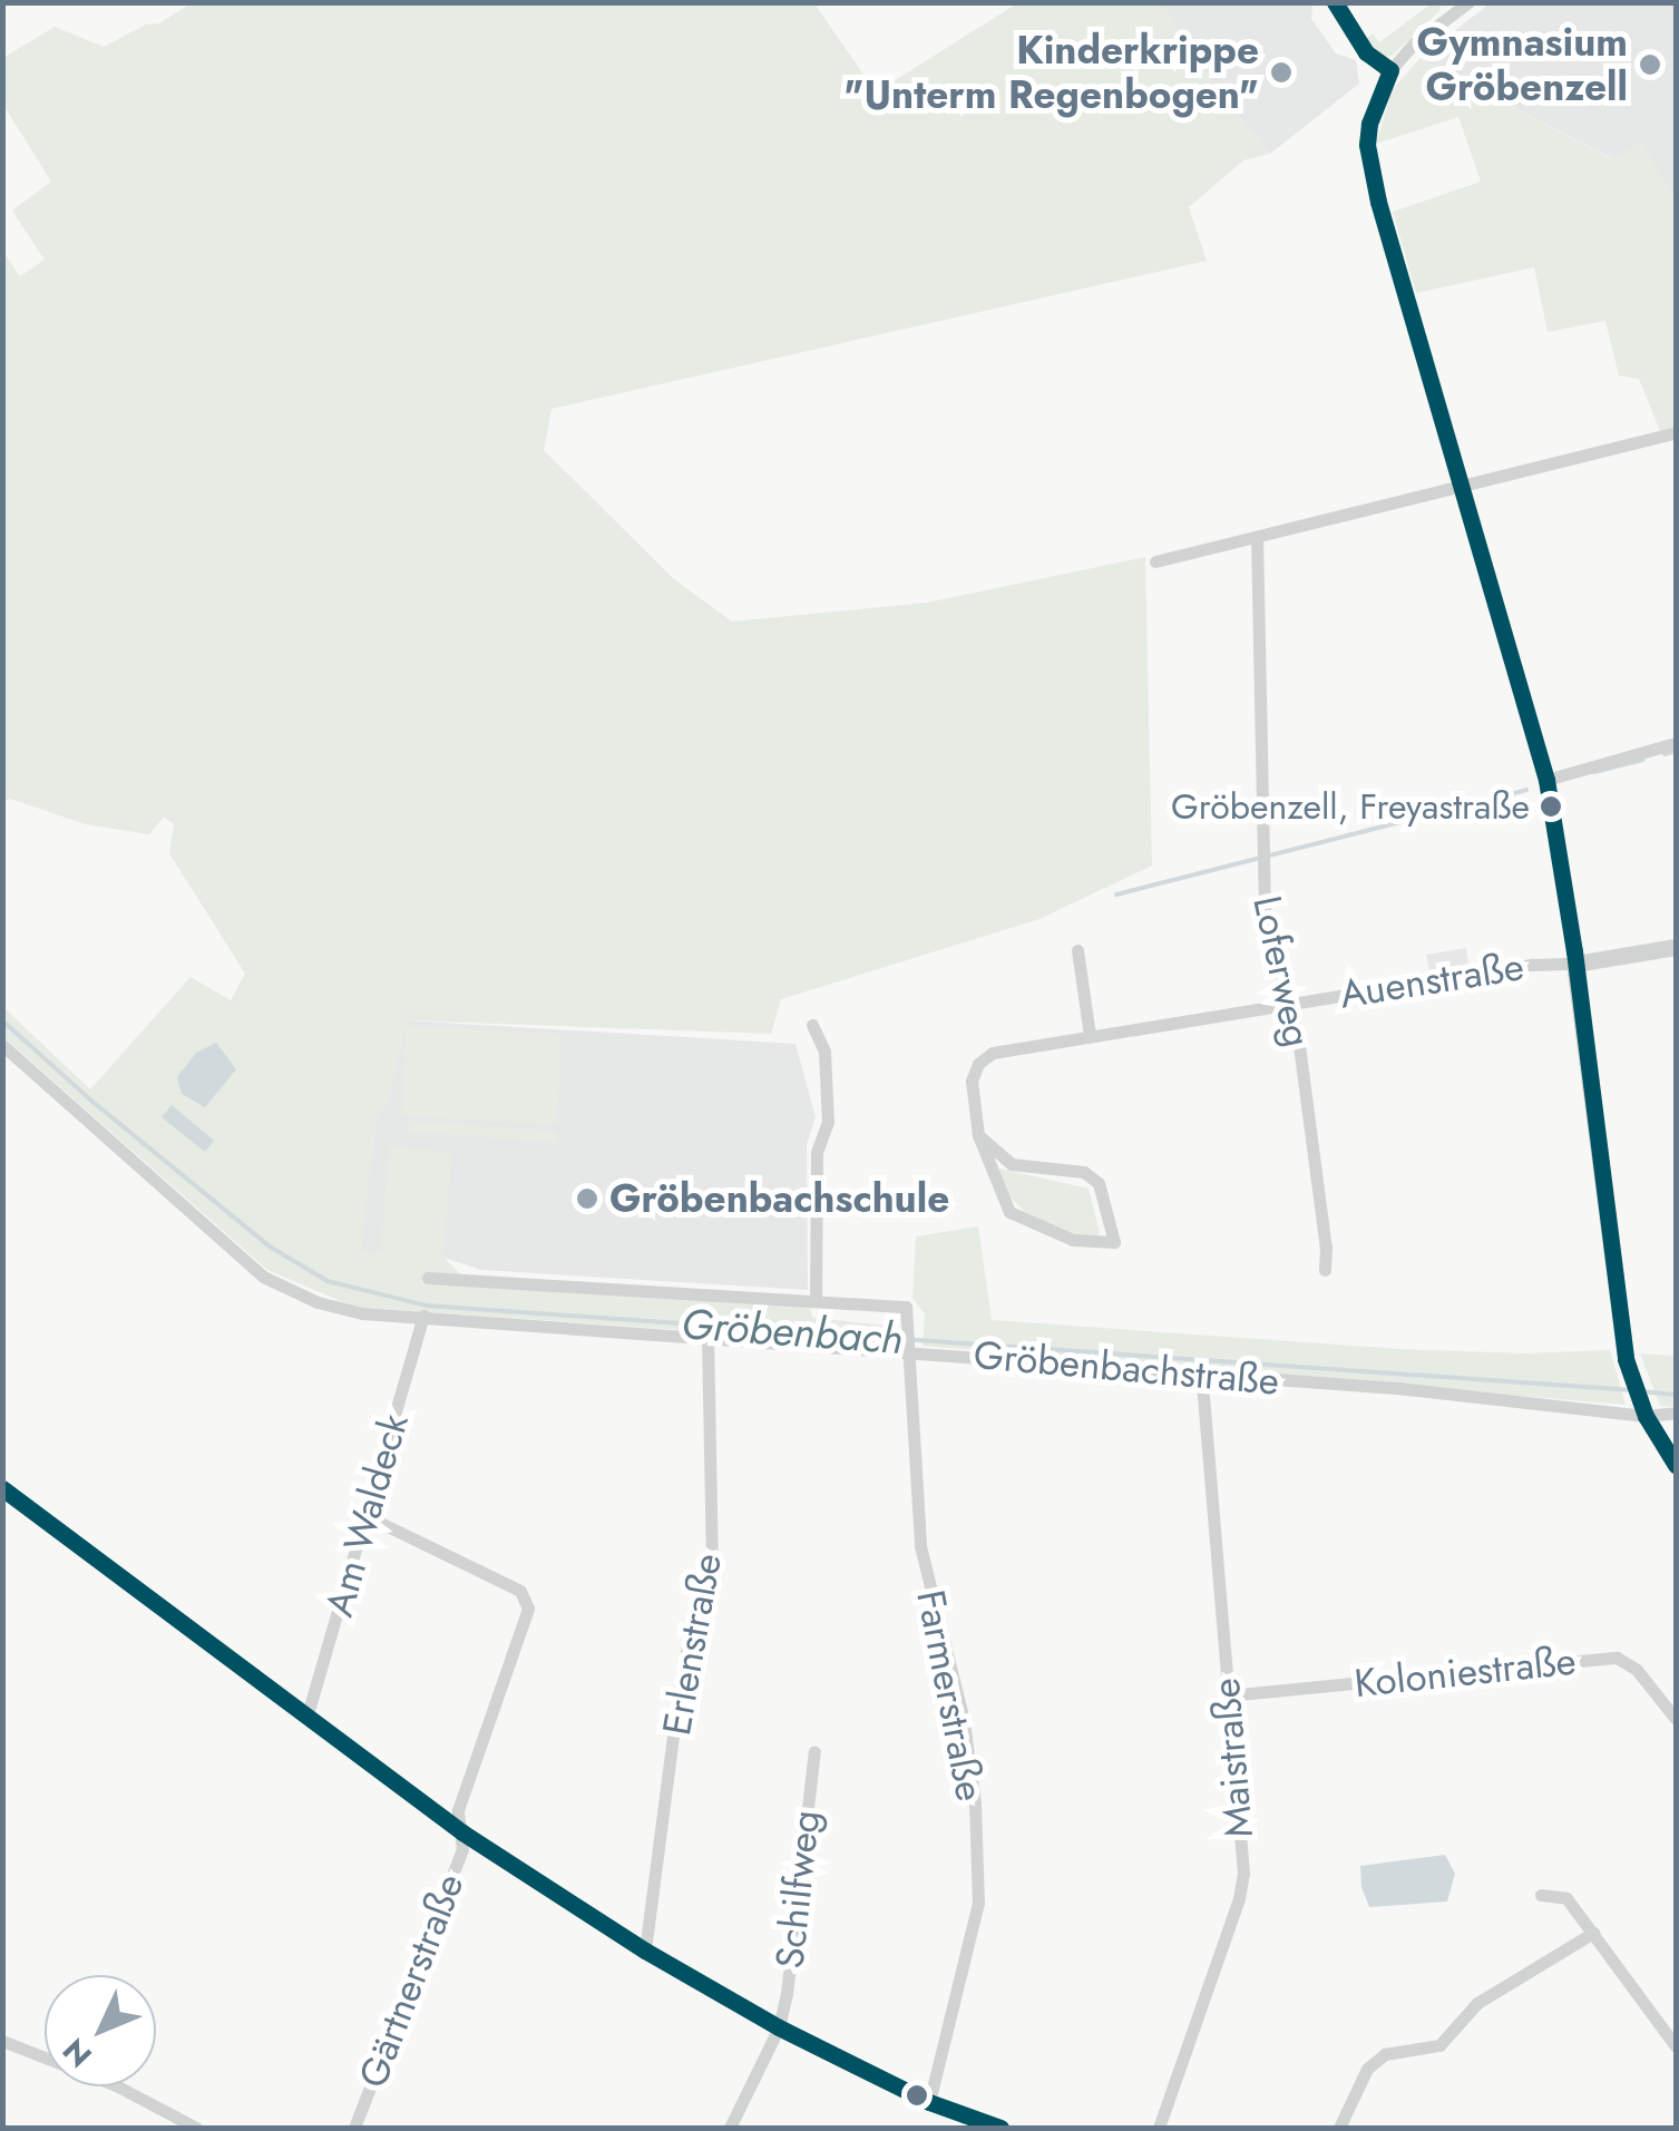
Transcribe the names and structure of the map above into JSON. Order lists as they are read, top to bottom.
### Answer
{
  "streets": {
    "street": [
      "Loferweg",
      "Auenstraße",
      "Gröbenbachstraße",
      "Am Waldeck",
      "Erlenstraße",
      "Koloniestraße",
      "Farmerstraße",
      "Maistraße",
      "Schilfweg",
      "Gärtnerstraße"
    ]
  },
  "crossings": [
    ["Loferweg", "Auenstraße"],
    ["Gröbenbachstraße", "Am Waldeck"],
    ["Gröbenbachstraße", "Erlenstraße"],
    ["Gröbenbachstraße", "Farmerstraße"],
    ["Gröbenbachstraße", "Maistraße"],
    ["Am Waldeck", "Gärtnerstraße"],
    ["Koloniestraße", "Maistraße"]
  ],
  "water": ["Gröbenbach"],
  "places": [
    "Gymnasium Gröbenzell",
    "Kinderkrippe \"Unterm Regenbogen\"",
    "Gröbenzell, Freyastraße",
    "Gröbenbachschule"
  ],
  "north": "bottom left"
}
